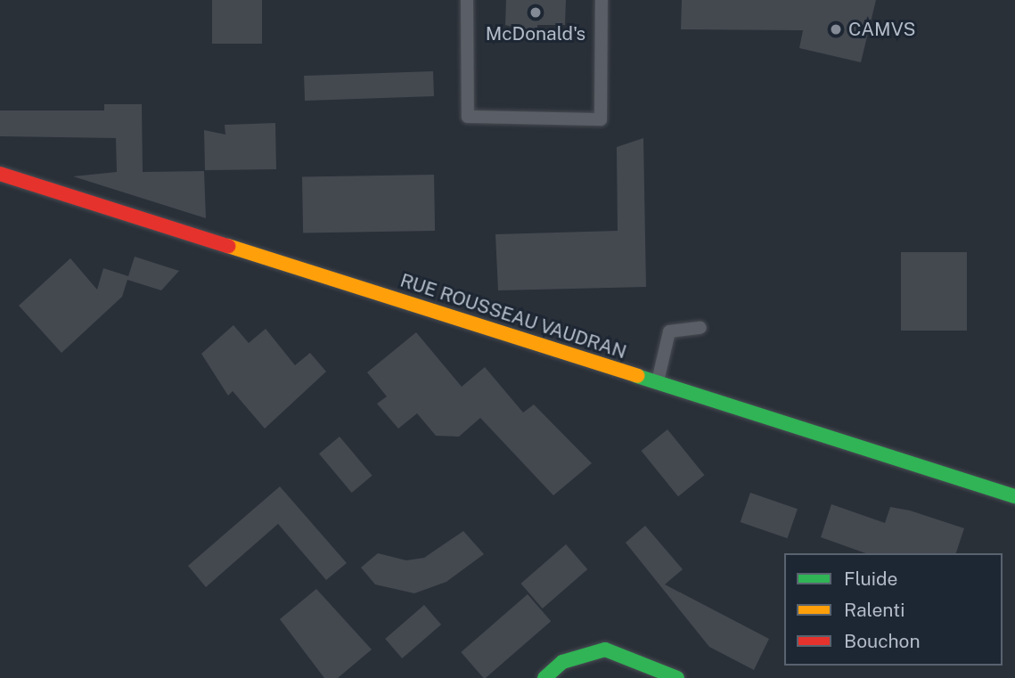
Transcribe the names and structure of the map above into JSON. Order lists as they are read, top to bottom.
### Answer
{
  "streets": {
    "street": ["RUE ROUSSEAU VAUDRAN"]
  },
  "places": ["McDonald's", "CAMVS"],
  "legend": ["Fluide", "Ralenti", "Bouchon"]
}
